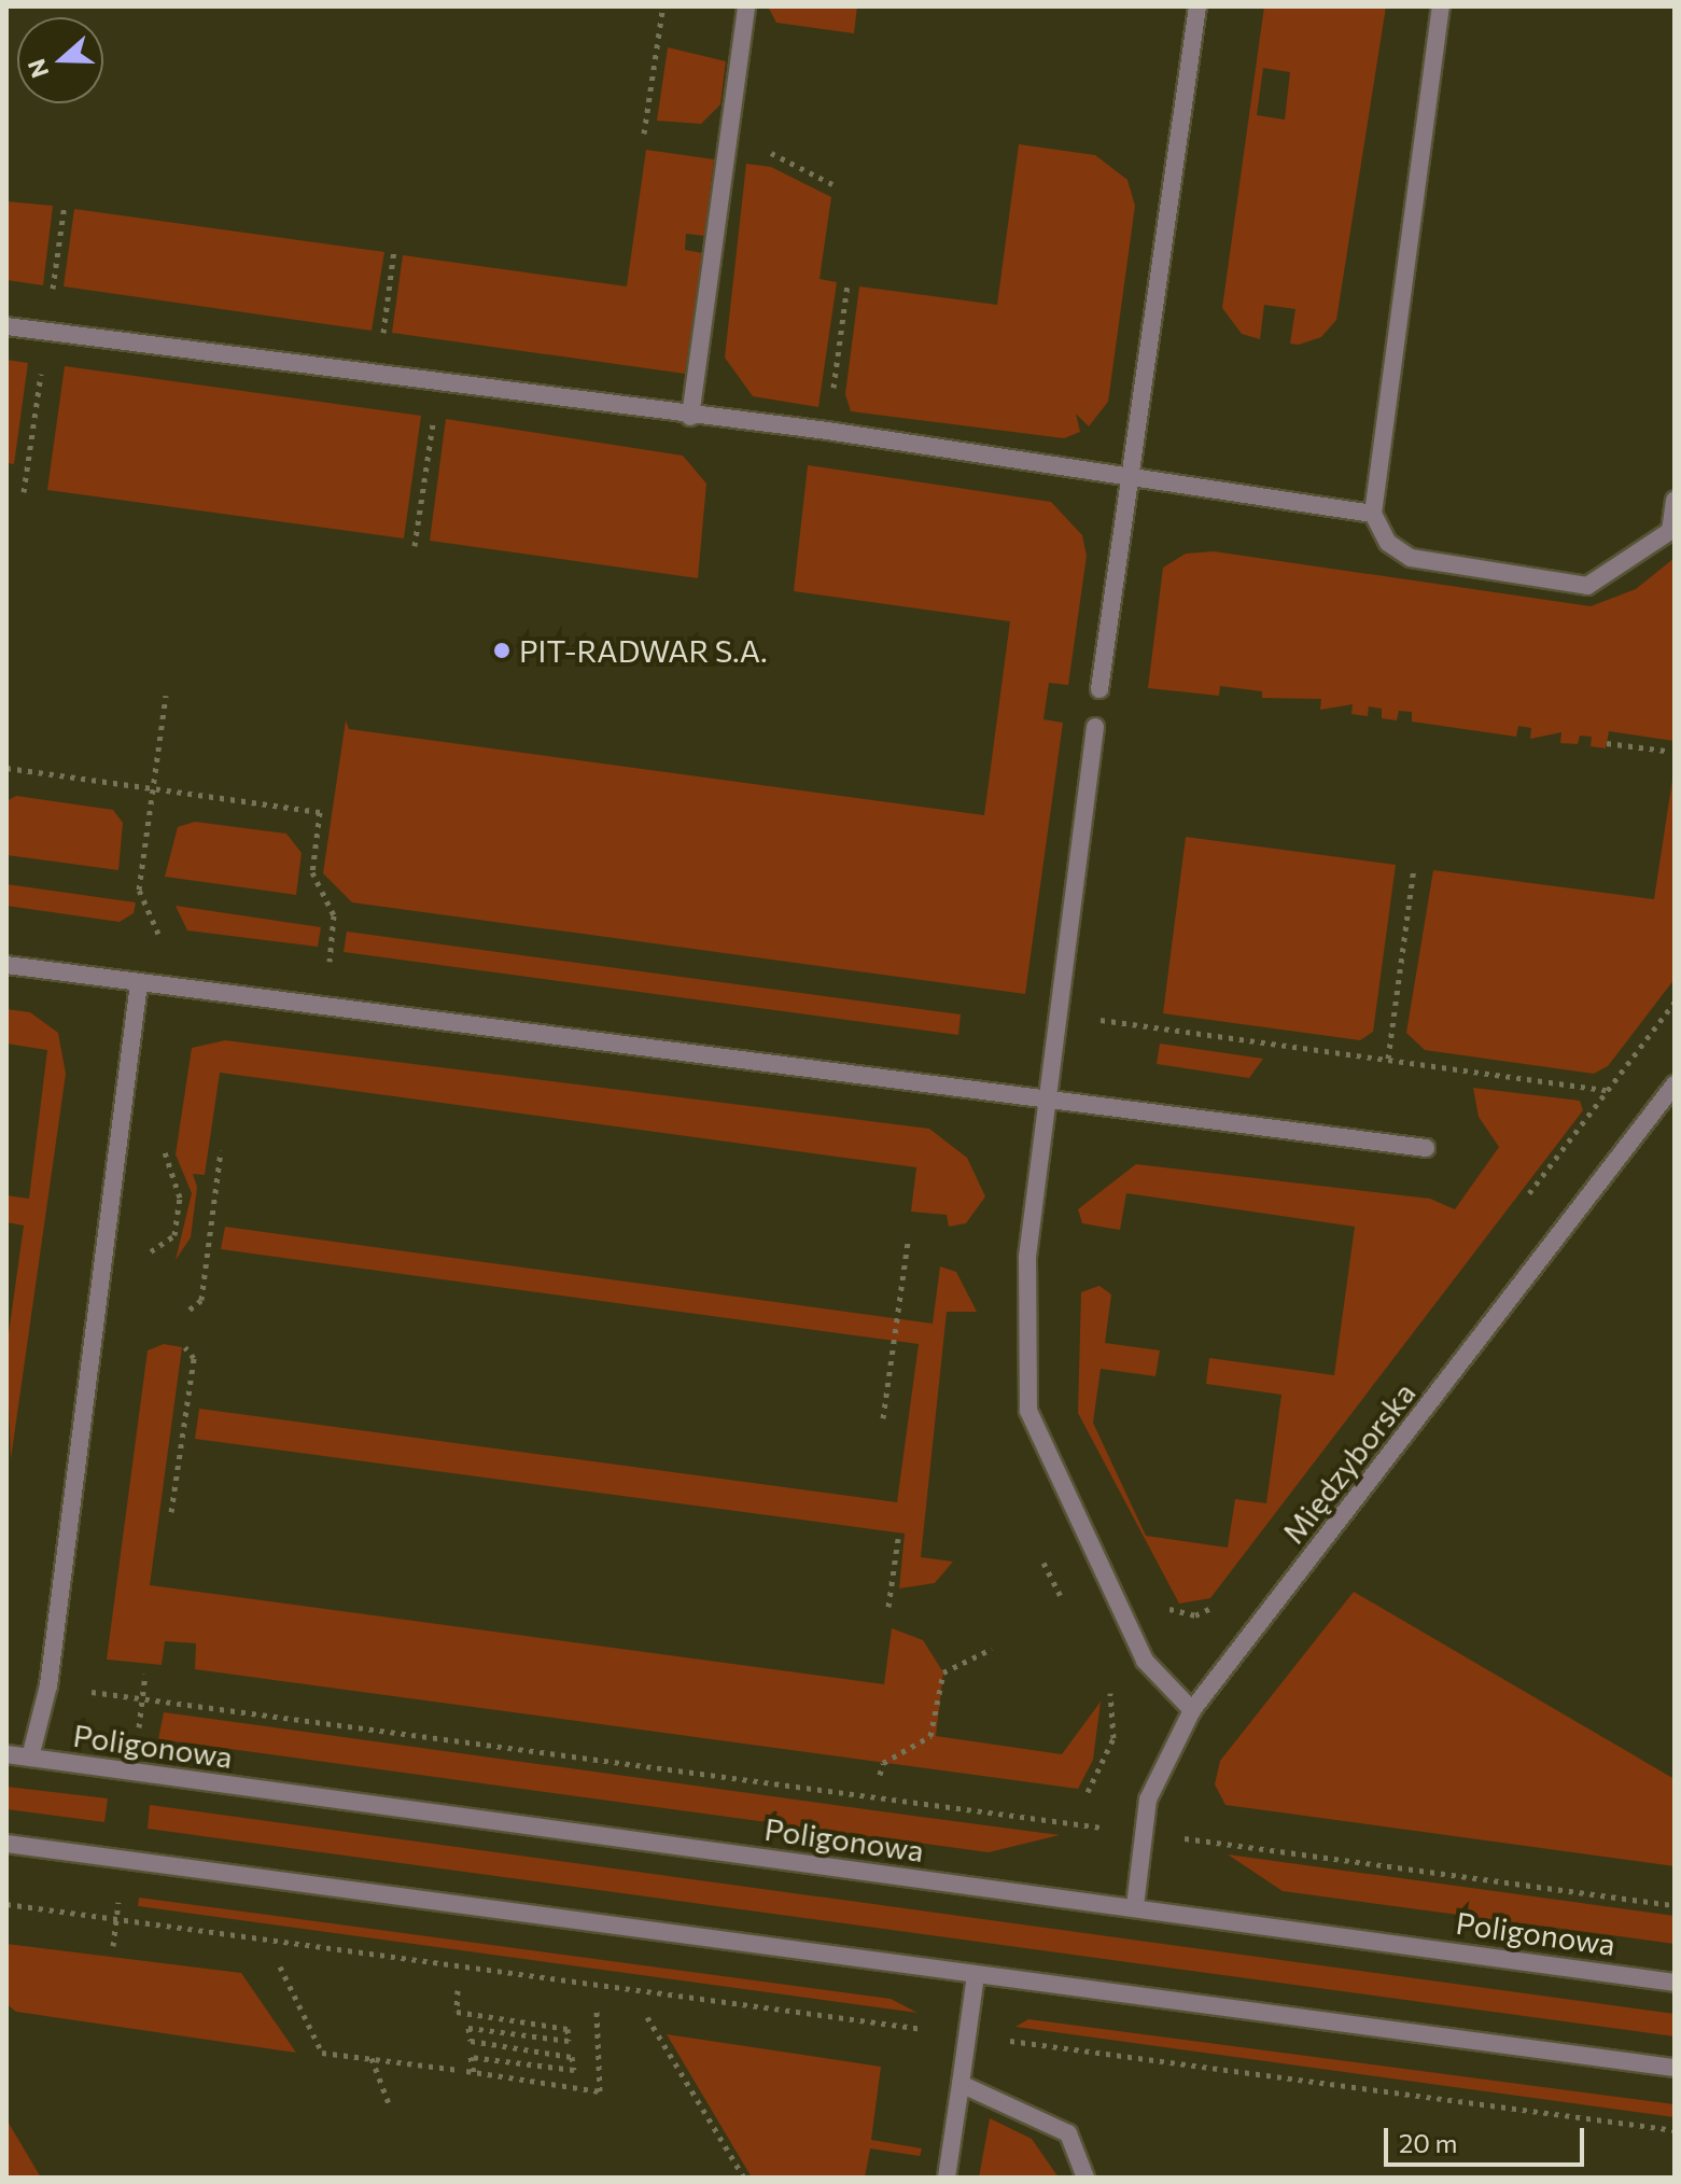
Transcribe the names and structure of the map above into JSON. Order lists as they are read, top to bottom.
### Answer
{
  "streets": {
    "street": ["Międzyborska", "Poligonowa"]
  },
  "crossings": [
    ["Międzyborska", "Poligonowa"]
  ],
  "places": ["PIT-RADWAR S.A."],
  "scale_bar": "20 m",
  "north": "left"
}
